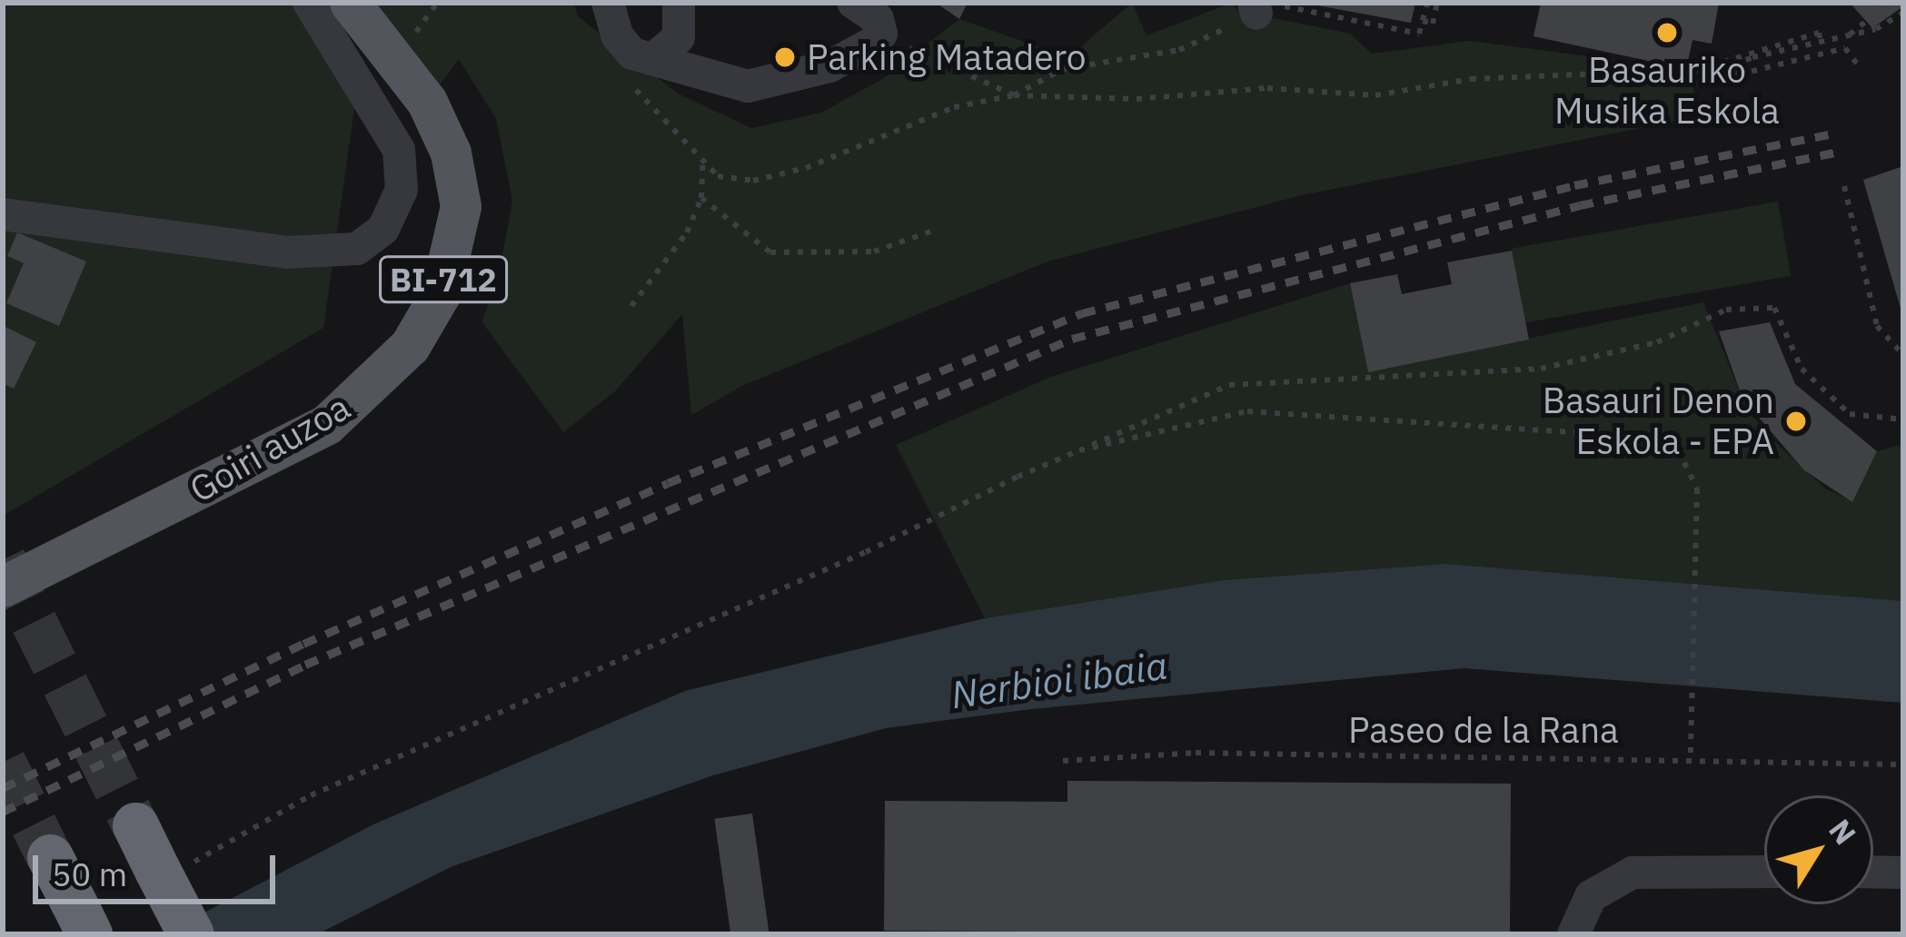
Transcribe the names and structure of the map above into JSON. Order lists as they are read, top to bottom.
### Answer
{
  "streets": {
    "main road": ["BI-712", "Goiri auzoa"],
    "path": ["Paseo de la Rana"]
  },
  "water": ["Nerbioi ibaia"],
  "places": ["Basauriko Musika Eskola", "Parking Matadero", "Basauri Denon Eskola - EPA"],
  "scale_bar": "50 m",
  "north": "top right"
}
